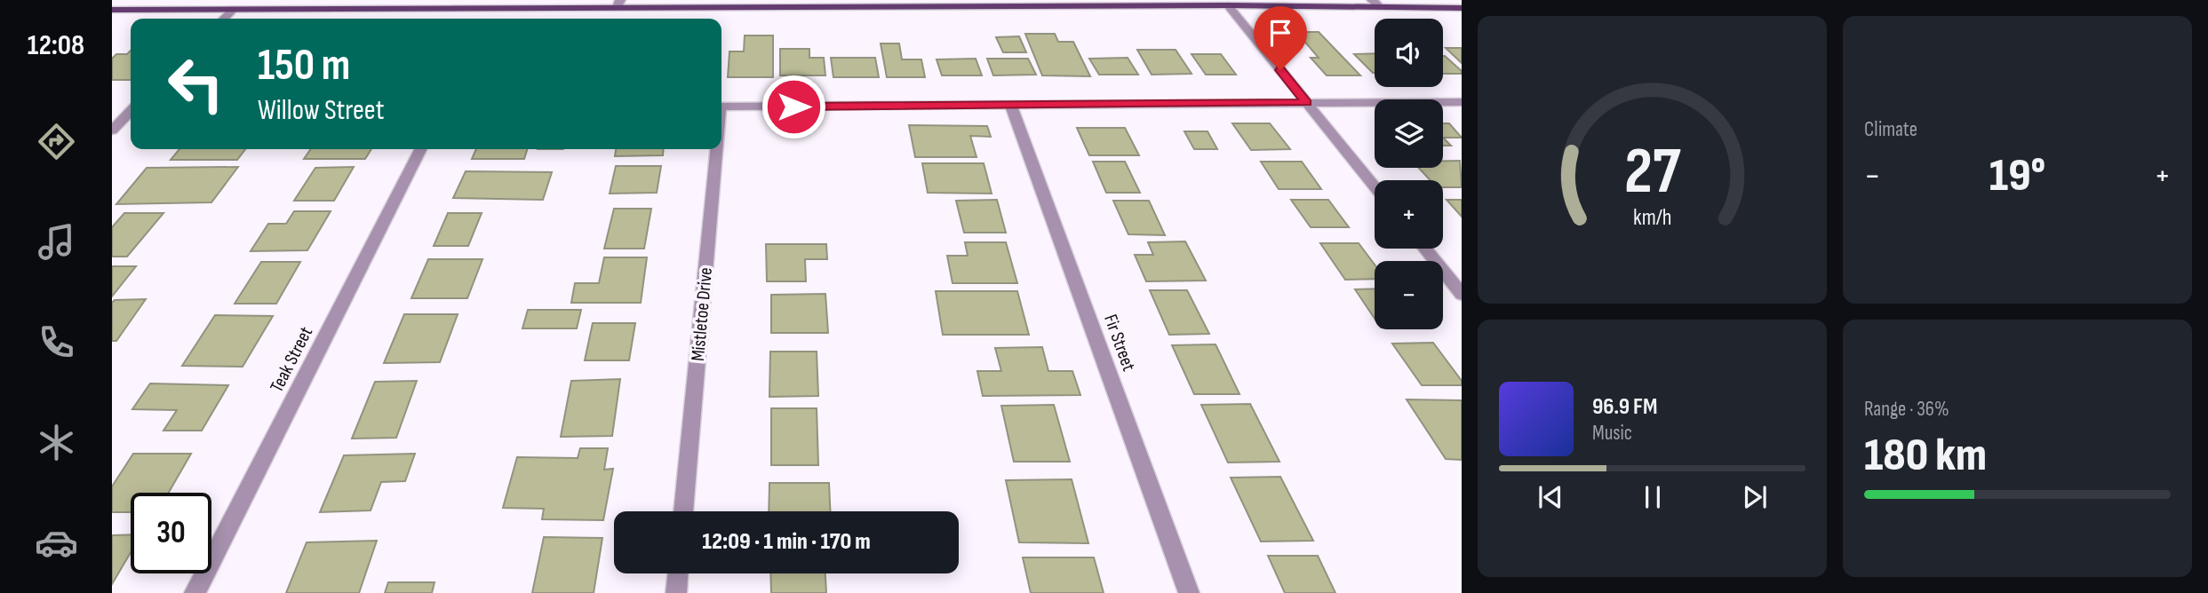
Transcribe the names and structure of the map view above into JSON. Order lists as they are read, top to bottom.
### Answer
{
  "streets": {
    "street": ["Mistletoe Drive", "Fir Street", "Teak Street"]
  },
  "page": {
    "tabs": "12:08",
    "tile": [
      "Climate",
      ["Range · 36%", "180 km"]
    ],
    "map_buttons": ["+", "−"],
    "turn": ["150 m", "Willow Street"],
    "heat": ["−", "19°", "+"],
    "song": ["96.9 FM", "Music"],
    "limit": "30",
    "trip": "12:09 · 1 min · 170 m",
    "gauge": ["27", "km/h"]
  }
}
